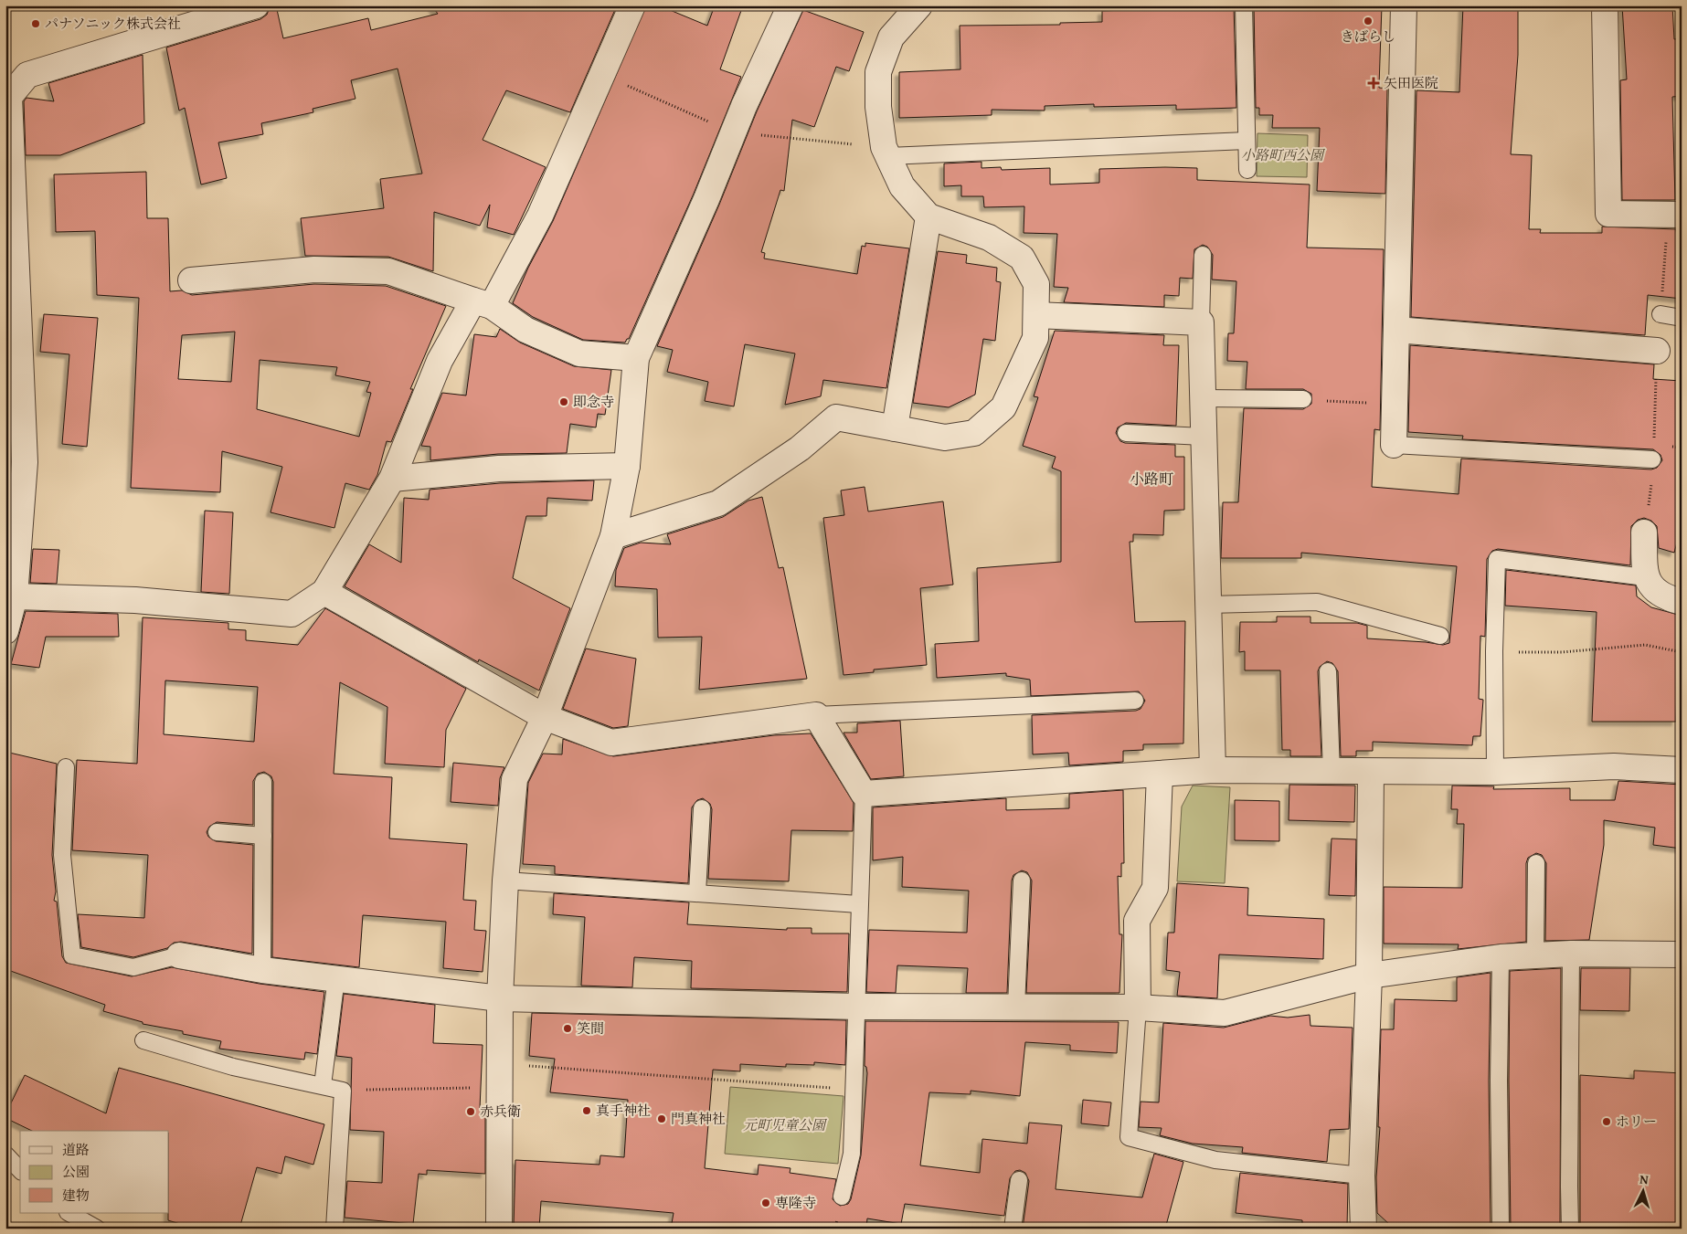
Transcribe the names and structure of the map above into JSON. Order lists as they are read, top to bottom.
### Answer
{
  "districts": ["小路町"],
  "parks": ["小路町西公園", "元町児童公園"],
  "places": {
    "other": [
      "きばらし",
      "パナソニック株式会社",
      "即念寺",
      "笑間",
      "真手神社",
      "赤兵衛",
      "門真神社",
      "ホリー",
      "専隆寺"
    ],
    "health": ["矢田医院"]
  },
  "legend": ["道路", "公園", "建物"],
  "north": "top"
}
